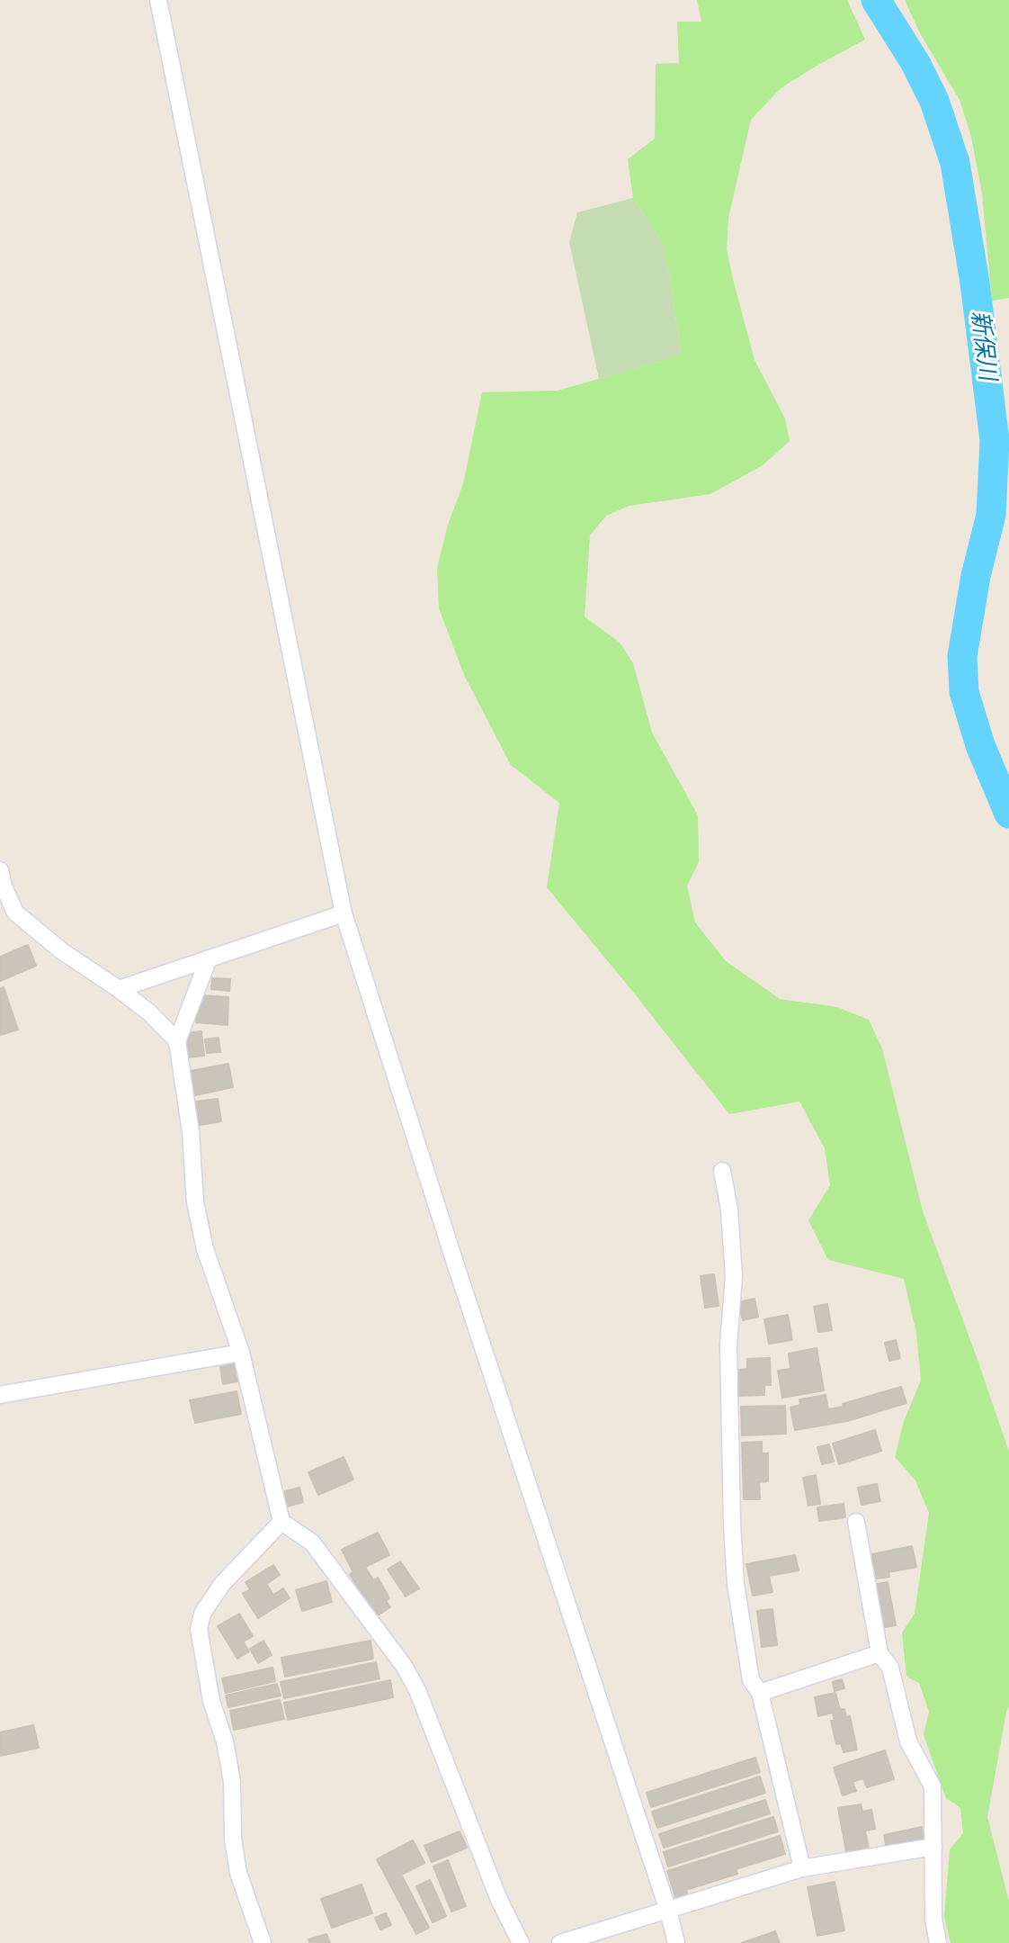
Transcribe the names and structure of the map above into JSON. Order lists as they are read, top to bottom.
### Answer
{
  "water": ["新保川"]
}
